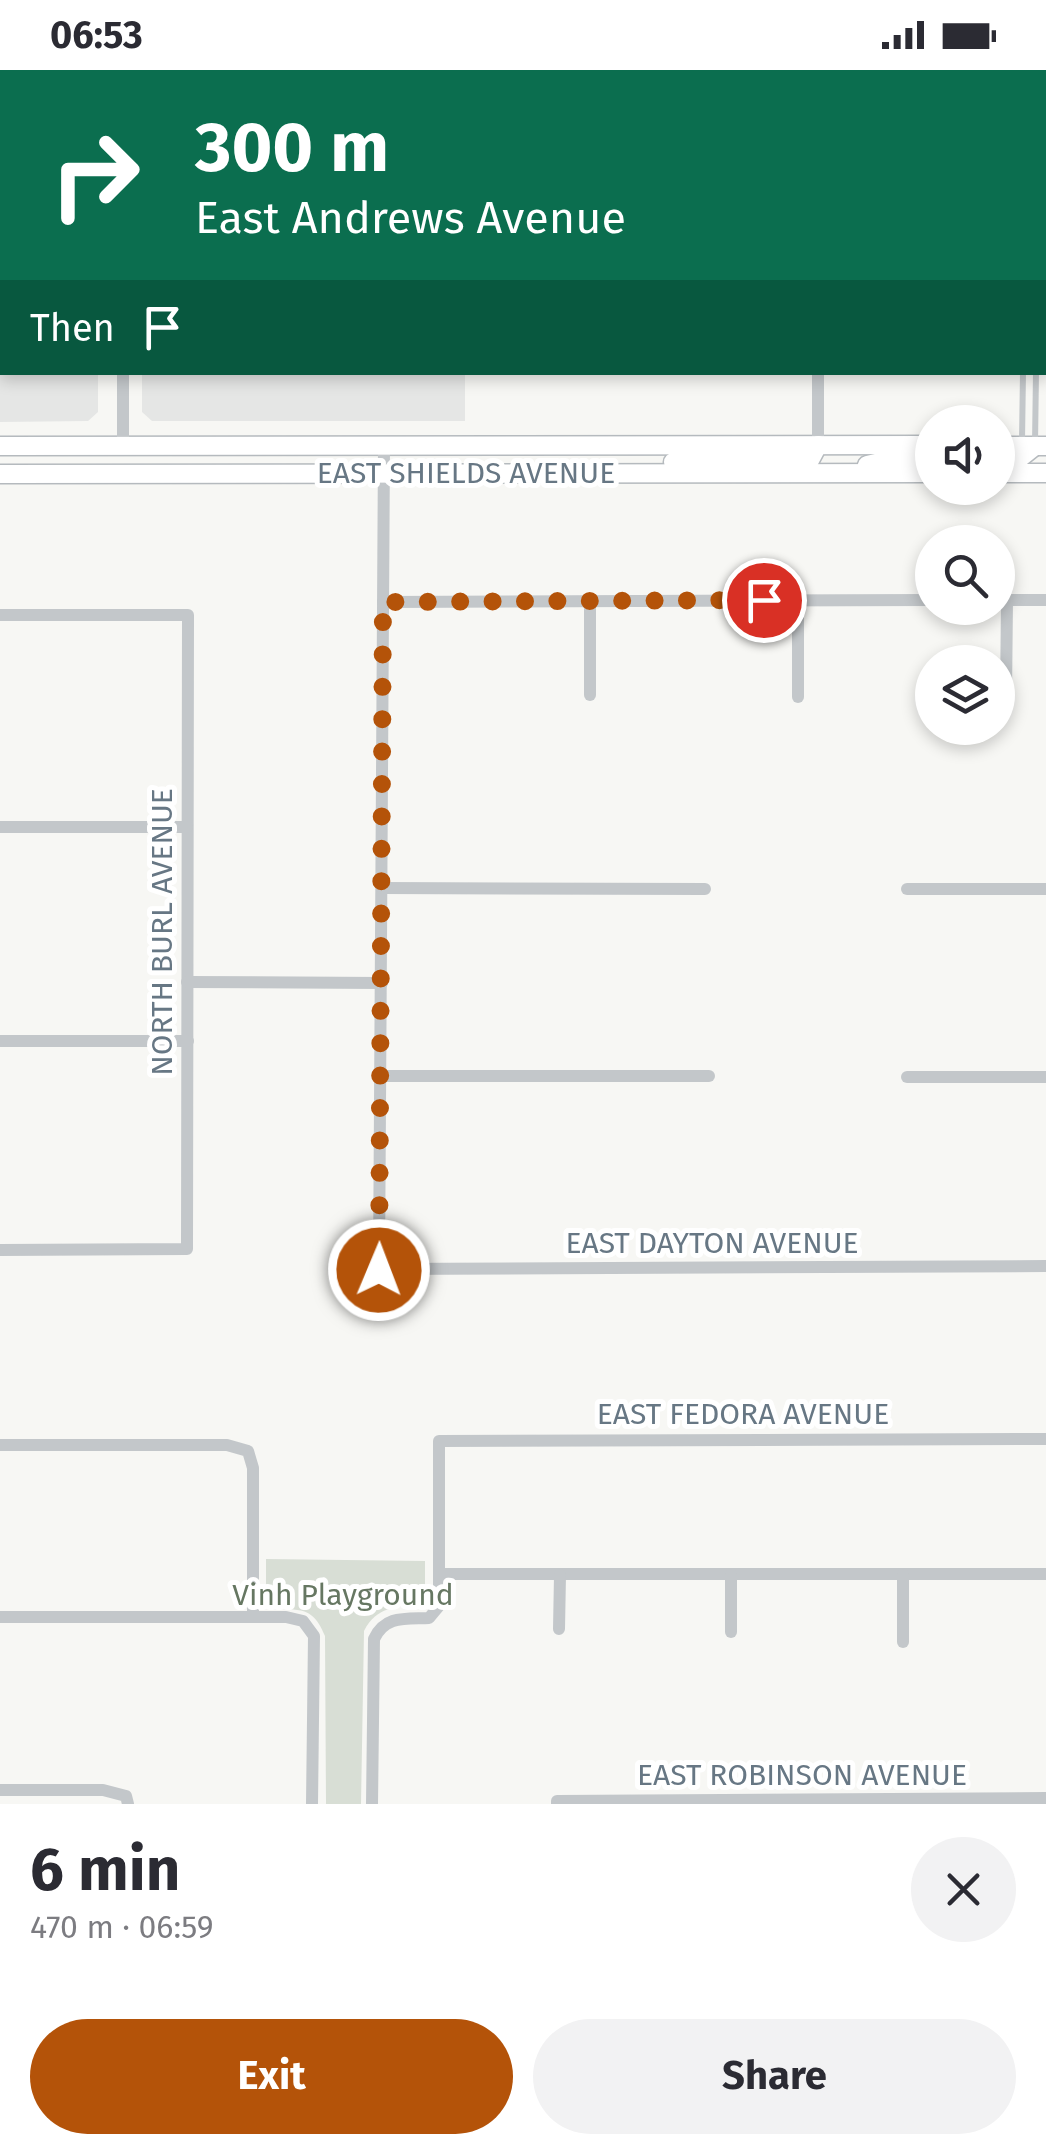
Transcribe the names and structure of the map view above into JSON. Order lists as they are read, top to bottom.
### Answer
{
  "streets": {
    "main road": ["EAST SHIELDS AVENUE"],
    "street": [
      "NORTH BURL AVENUE",
      "EAST DAYTON AVENUE",
      "EAST FEDORA AVENUE",
      "EAST ROBINSON AVENUE"
    ]
  },
  "parks": ["Vinh Playground"],
  "page": {
    "status": "06:53",
    "turn": ["300 m", "East Andrews Avenue"],
    "then": "Then",
    "heading": ["6 min", "470 m · 06:59"],
    "buttons": ["Exit", "Share"]
  }
}
